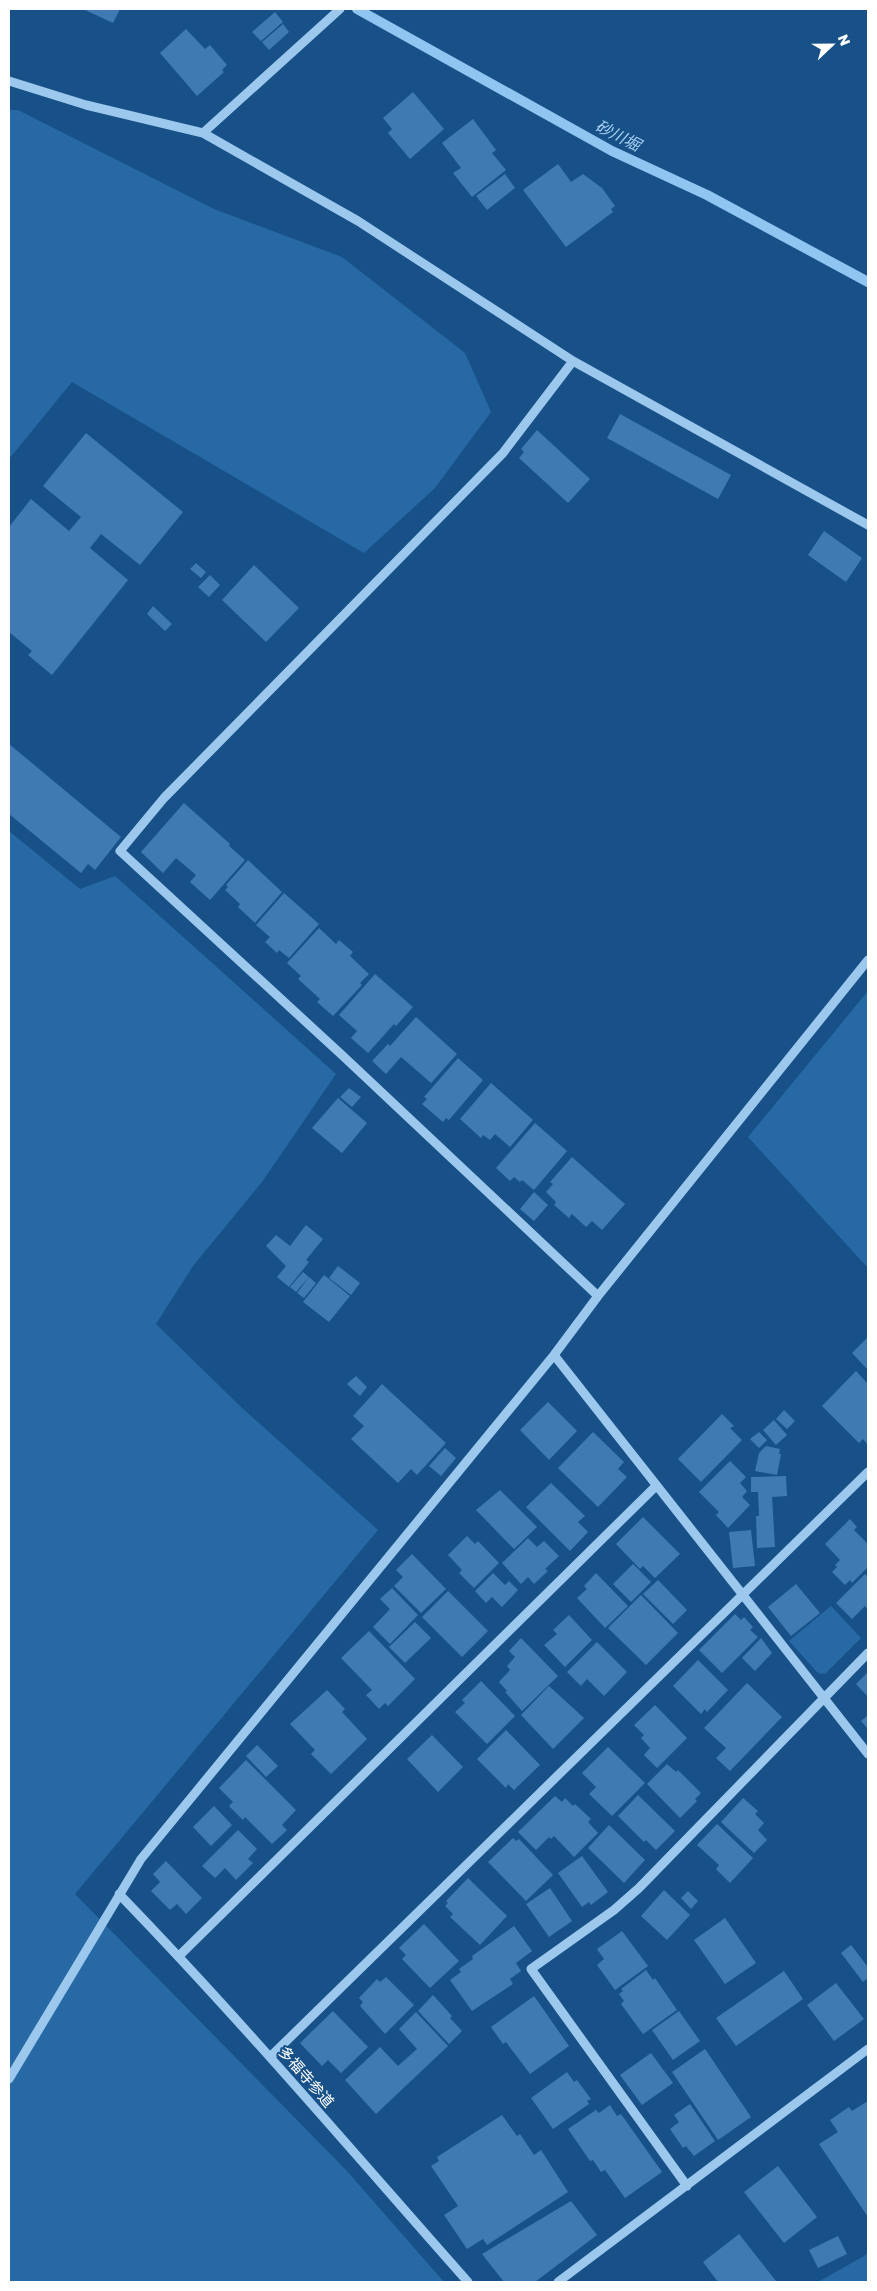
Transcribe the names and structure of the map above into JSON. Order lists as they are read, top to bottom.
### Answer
{
  "streets": {
    "street": ["多福寺参道"]
  },
  "water": ["砂川堀"],
  "north": "right"
}
